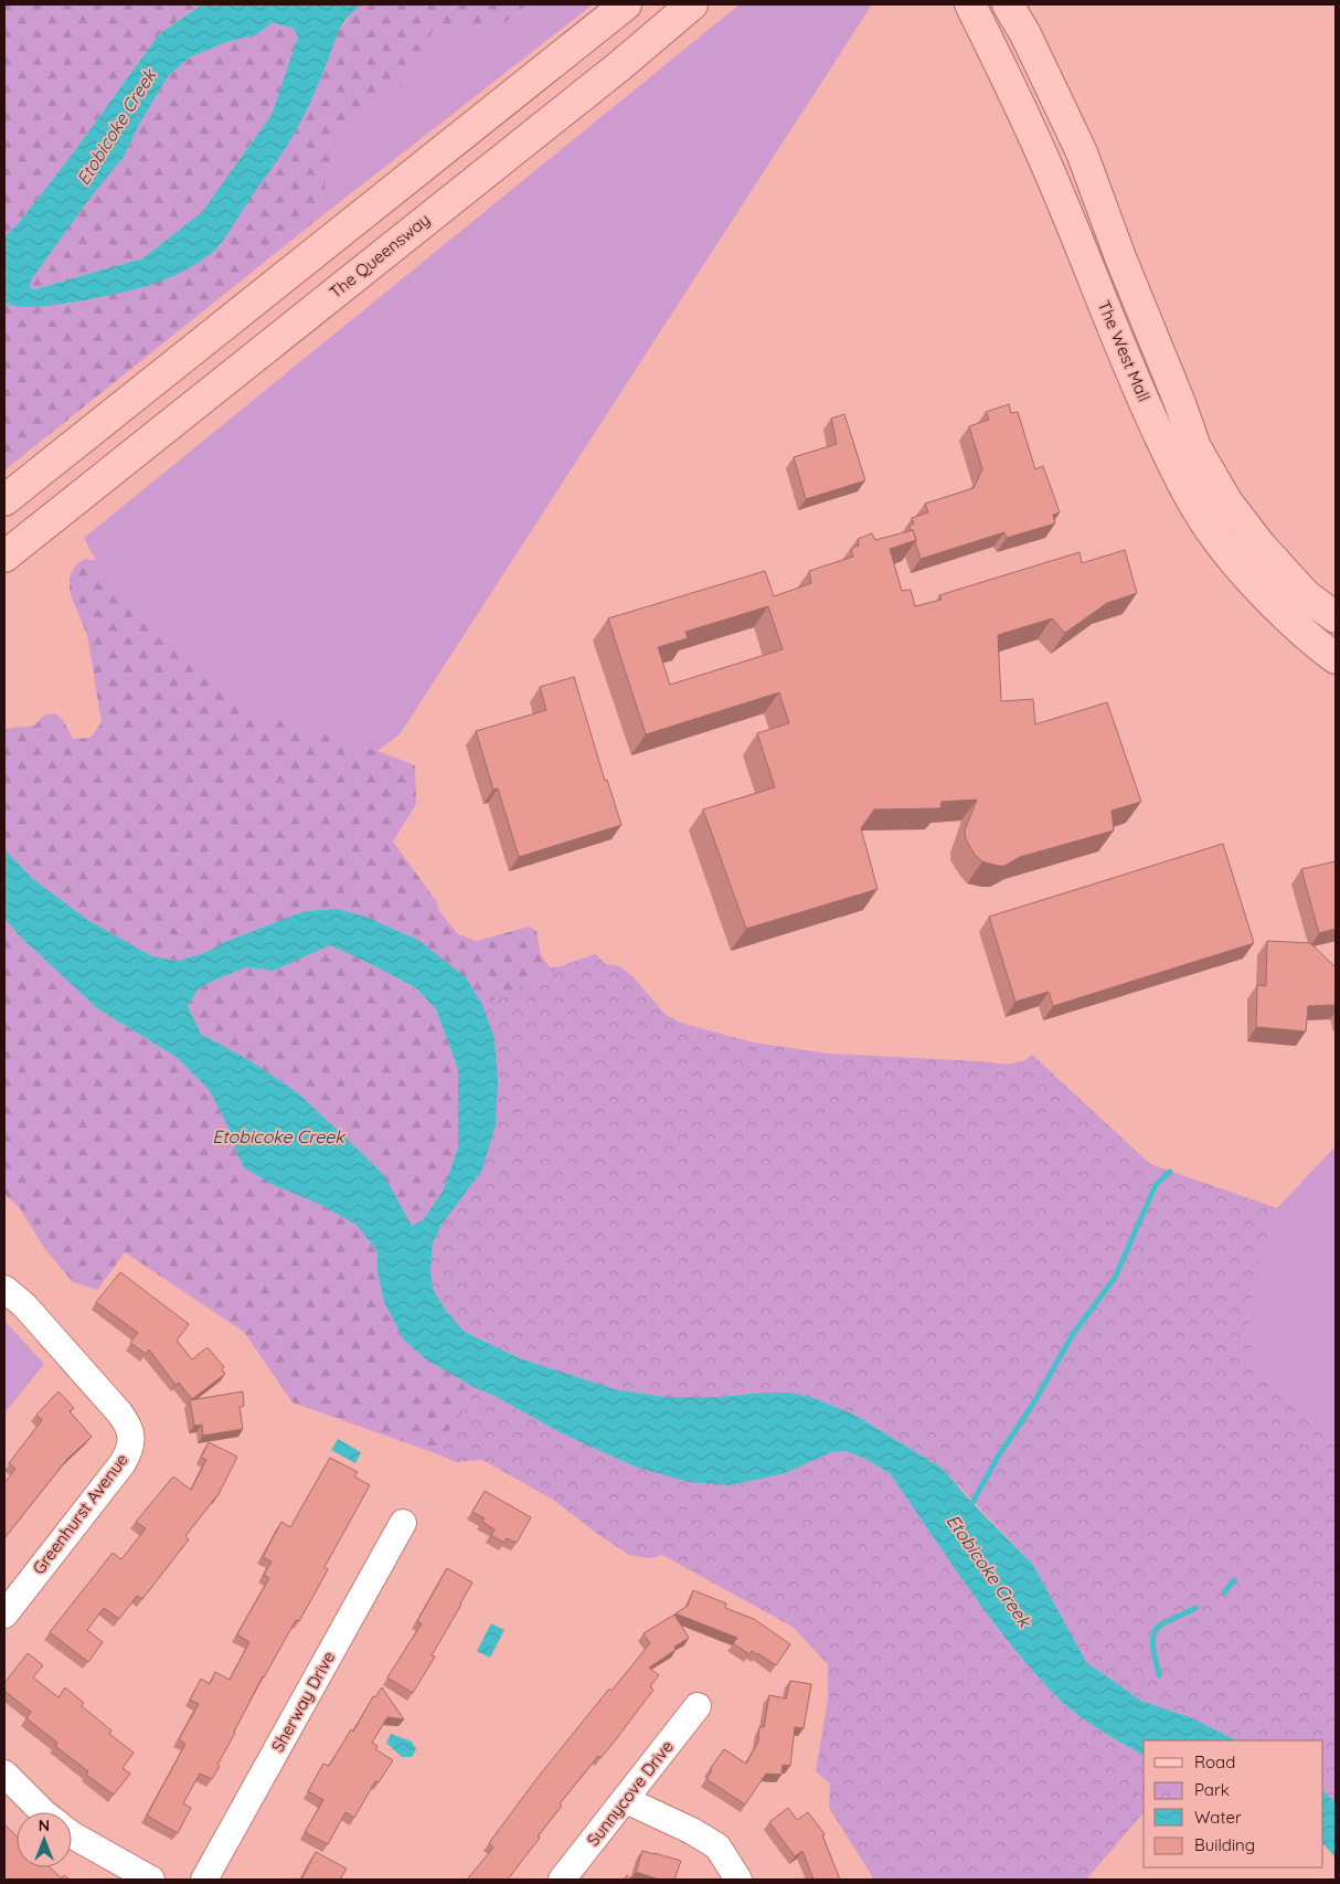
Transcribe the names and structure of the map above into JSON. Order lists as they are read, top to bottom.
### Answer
{
  "streets": {
    "main road": ["The Queensway", "The West Mall"],
    "street": ["Greenhurst Avenue", "Sherway Drive", "Sunnycove Drive"]
  },
  "water": ["Etobicoke Creek"],
  "legend": [
    "Road",
    "Park",
    "Water",
    "Building"
  ],
  "north": "top"
}
